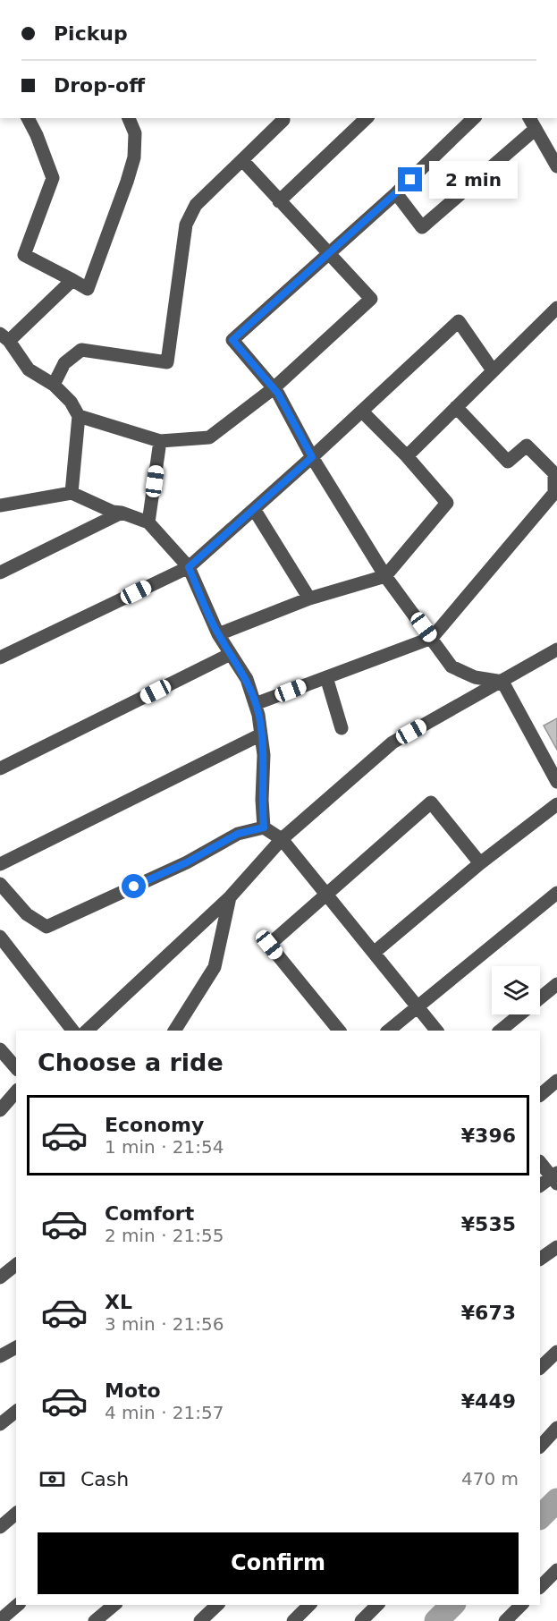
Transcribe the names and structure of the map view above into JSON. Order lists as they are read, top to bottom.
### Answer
{
  "page": {
    "banner": ["Pickup", "Drop-off"],
    "bubble": "2 min",
    "heading": "Choose a ride",
    "list": [
      {
        "name": "Economy",
        "note": "1 min · 21:54",
        "value": "¥396"
      },
      {
        "name": "Comfort",
        "note": "2 min · 21:55",
        "value": "¥535"
      },
      {
        "name": "XL",
        "note": "3 min · 21:56",
        "value": "¥673"
      },
      {
        "name": "Moto",
        "note": "4 min · 21:57",
        "value": "¥449"
      }
    ],
    "pay": ["Cash", "470 m"],
    "buttons": "Confirm"
  }
}
